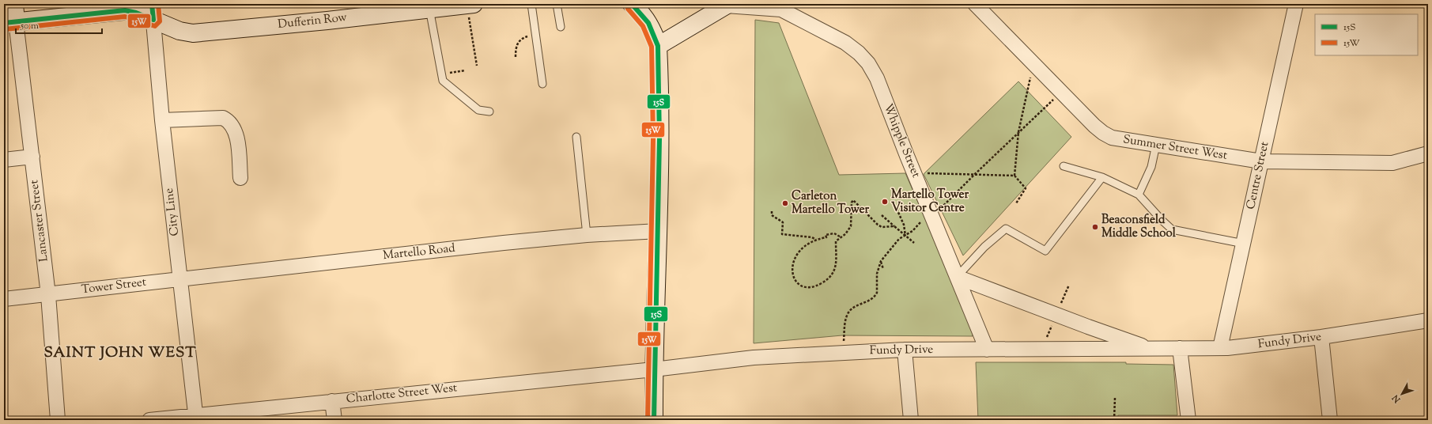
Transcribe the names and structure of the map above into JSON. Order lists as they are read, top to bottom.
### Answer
{
  "streets": {
    "street": [
      "Dufferin Row",
      "Whipple Street",
      "Summer Street West",
      "Centre Street",
      "City Line",
      "Lancaster Street",
      "Martello Road",
      "Tower Street",
      "Fundy Drive",
      "Charlotte Street West"
    ]
  },
  "crossings": [
    ["Dufferin Row", "City Line"],
    ["Dufferin Row", "Lancaster Street"],
    ["Whipple Street", "Fundy Drive"],
    ["Summer Street West", "Centre Street"],
    ["Centre Street", "Fundy Drive"],
    ["City Line", "Martello Road"],
    ["City Line", "Tower Street"],
    ["City Line", "Charlotte Street West"],
    ["Lancaster Street", "Tower Street"],
    ["Martello Road", "Tower Street"],
    ["Fundy Drive", "Charlotte Street West"]
  ],
  "districts": ["SAINT JOHN WEST"],
  "places": ["Martello Tower Visitor Centre", "Carleton Martello Tower", "Beaconsfield Middle School"],
  "lines": ["transit line 15S", "transit line 15W"],
  "legend": ["15S", "15W"],
  "scale_bar": "50 m",
  "north": "bottom left"
}
